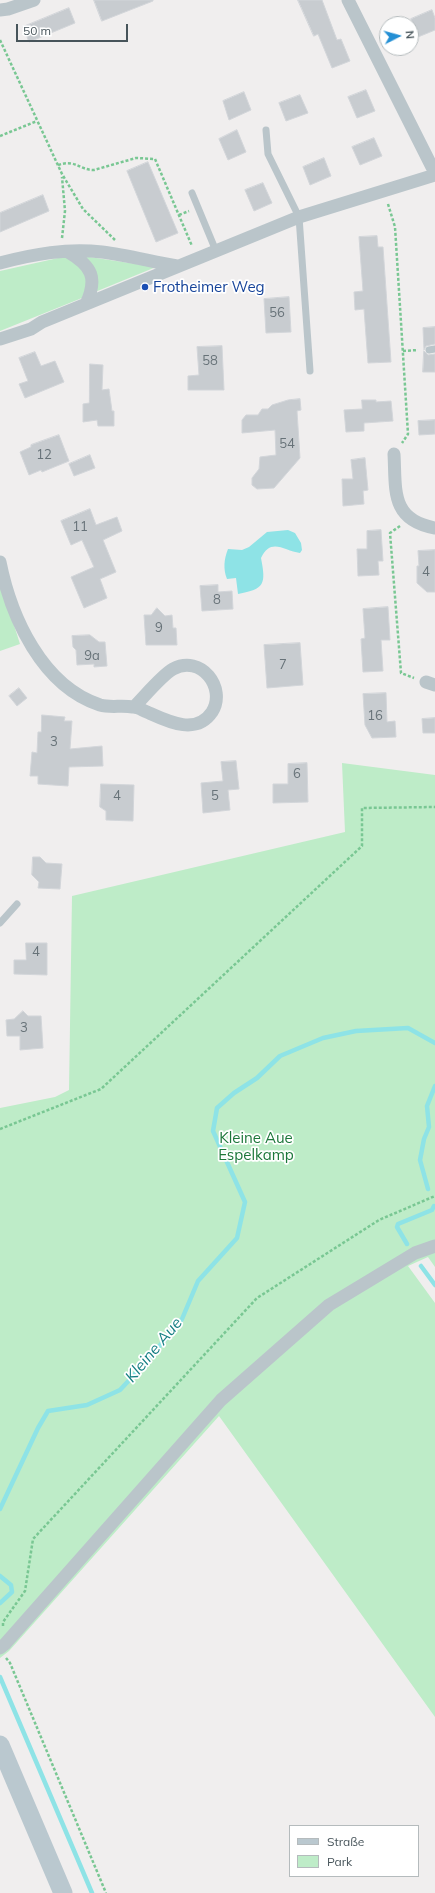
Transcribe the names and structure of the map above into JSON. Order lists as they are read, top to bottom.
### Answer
{
  "water": ["Kleine Aue"],
  "parks": ["Kleine Aue Espelkamp"],
  "places": ["Frotheimer Weg"],
  "house_numbers": [
    "56",
    "58",
    "54",
    "12",
    "11",
    "4",
    "8",
    "9",
    "9a",
    "7",
    "16",
    "3",
    "6",
    "4",
    "5",
    "4",
    "3"
  ],
  "legend": ["Straße", "Park"],
  "scale_bar": "50 m",
  "north": "right"
}
